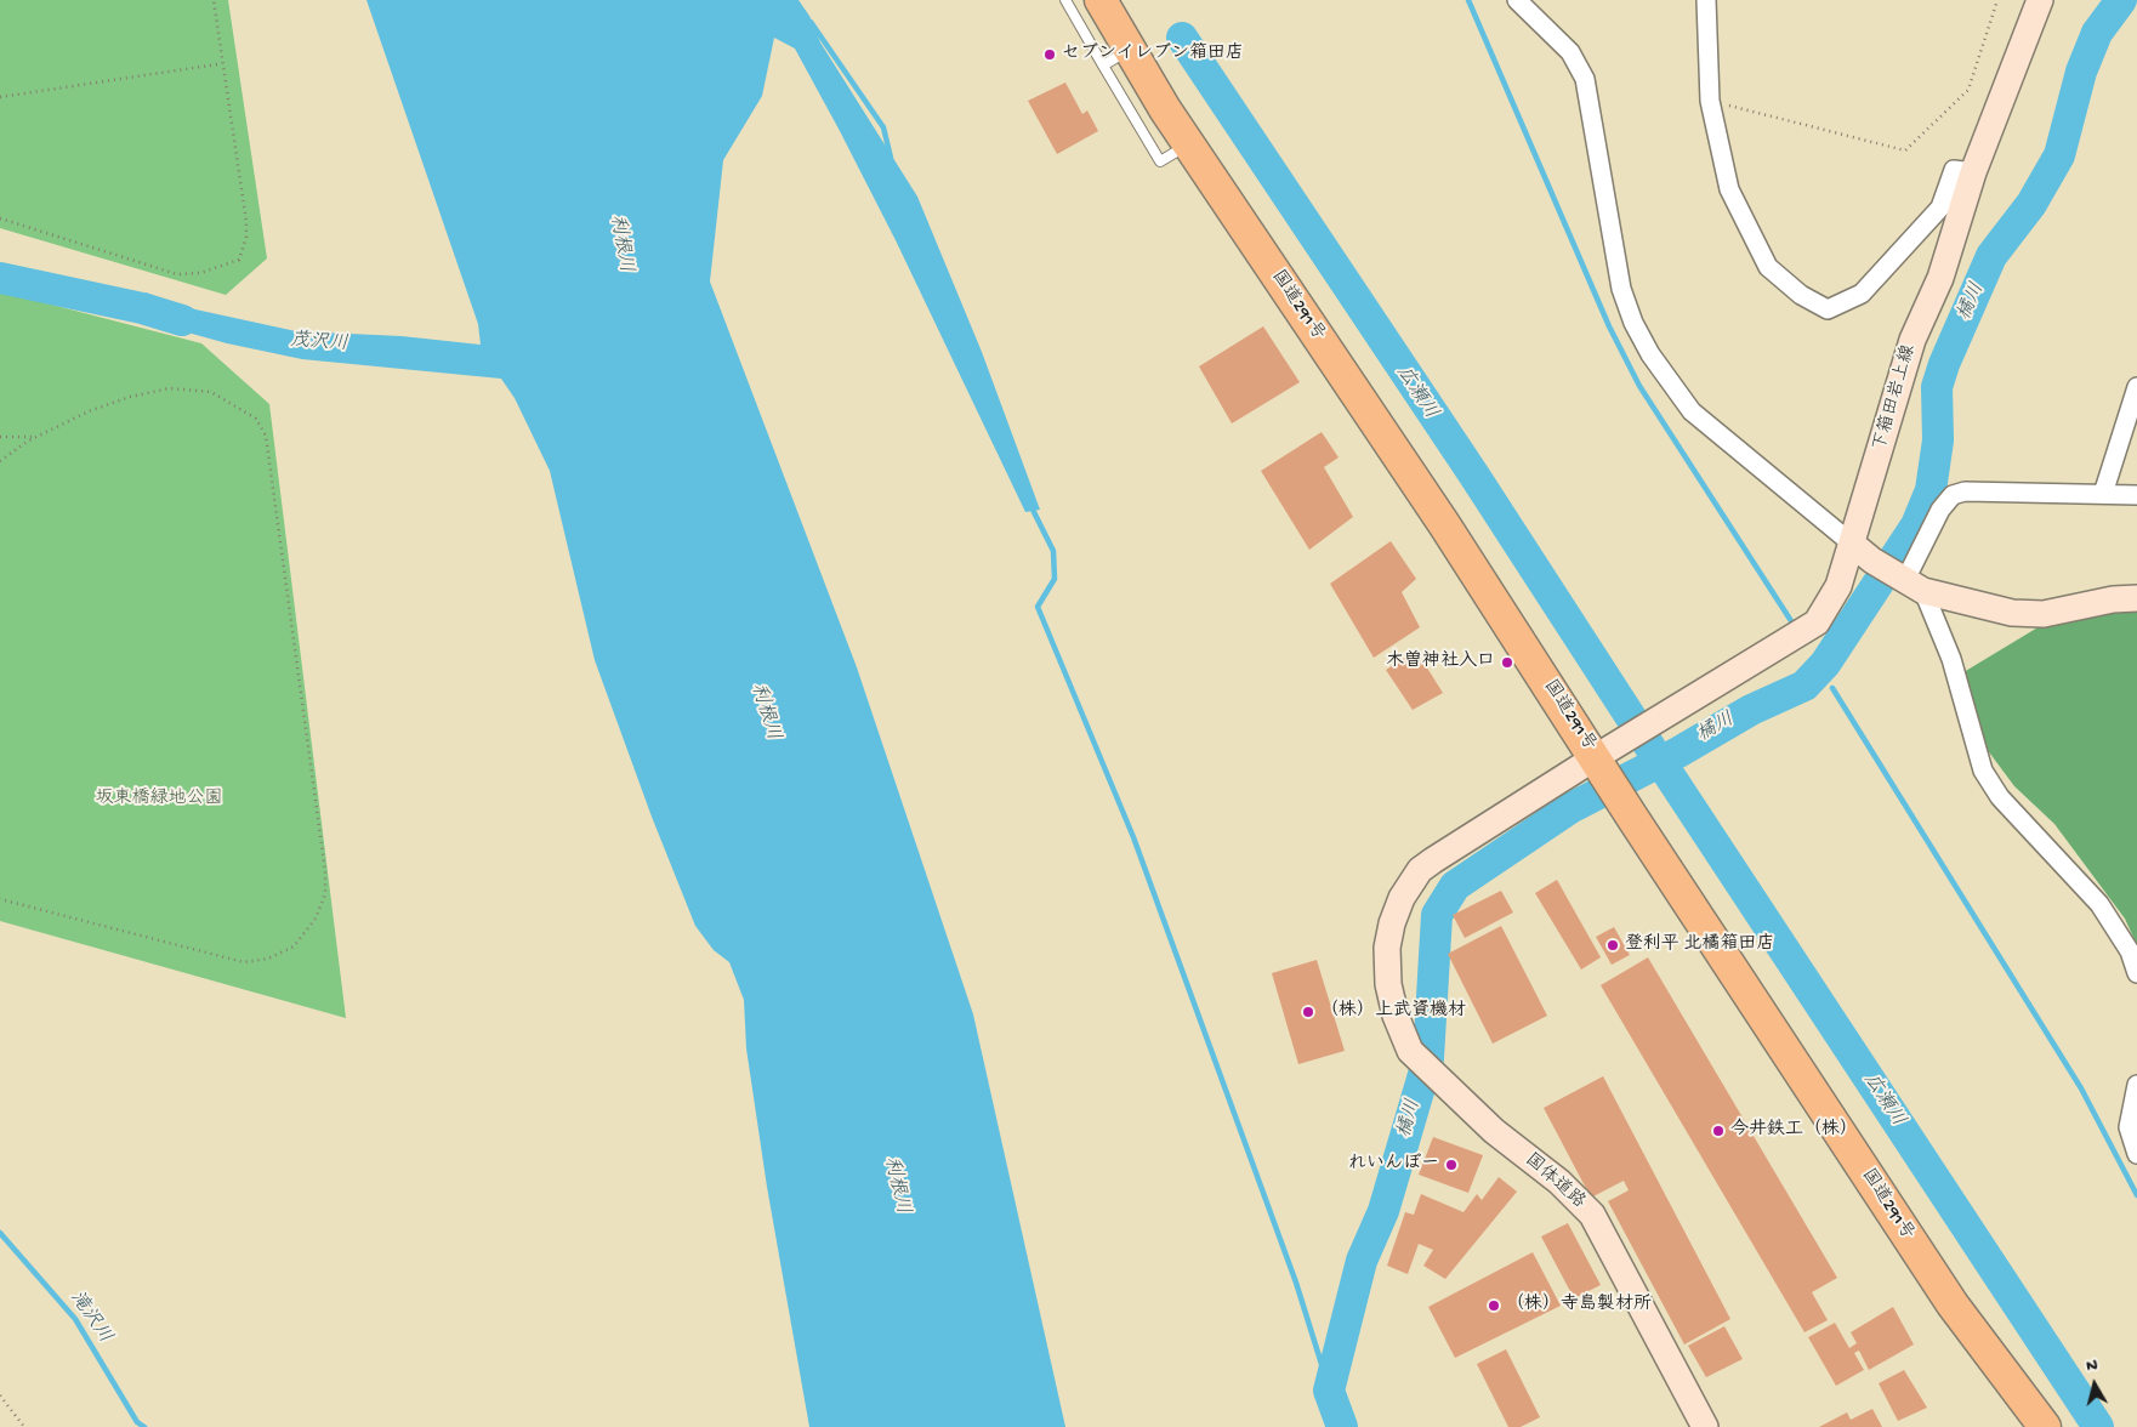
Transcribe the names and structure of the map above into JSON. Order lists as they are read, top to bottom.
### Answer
{
  "streets": {
    "highway": ["国道291号"],
    "street": ["下箱田岩上線", "国体道路"]
  },
  "crossings": [
    ["国道291号", "下箱田岩上線"],
    ["国道291号", "国体道路"],
    ["下箱田岩上線", "国体道路"]
  ],
  "water": [
    "利根川",
    "橘川",
    "茂沢川",
    "広瀬川",
    "滝沢川"
  ],
  "parks": ["坂東橋緑地公園"],
  "places": [
    "セブンイレブン箱田店",
    "木曽神社入口",
    "登利平 北橘箱田店",
    "（株）上武資機材",
    "今井鉄工（株）",
    "れいんぼー",
    "（株）寺島製材所"
  ],
  "north": "top"
}
